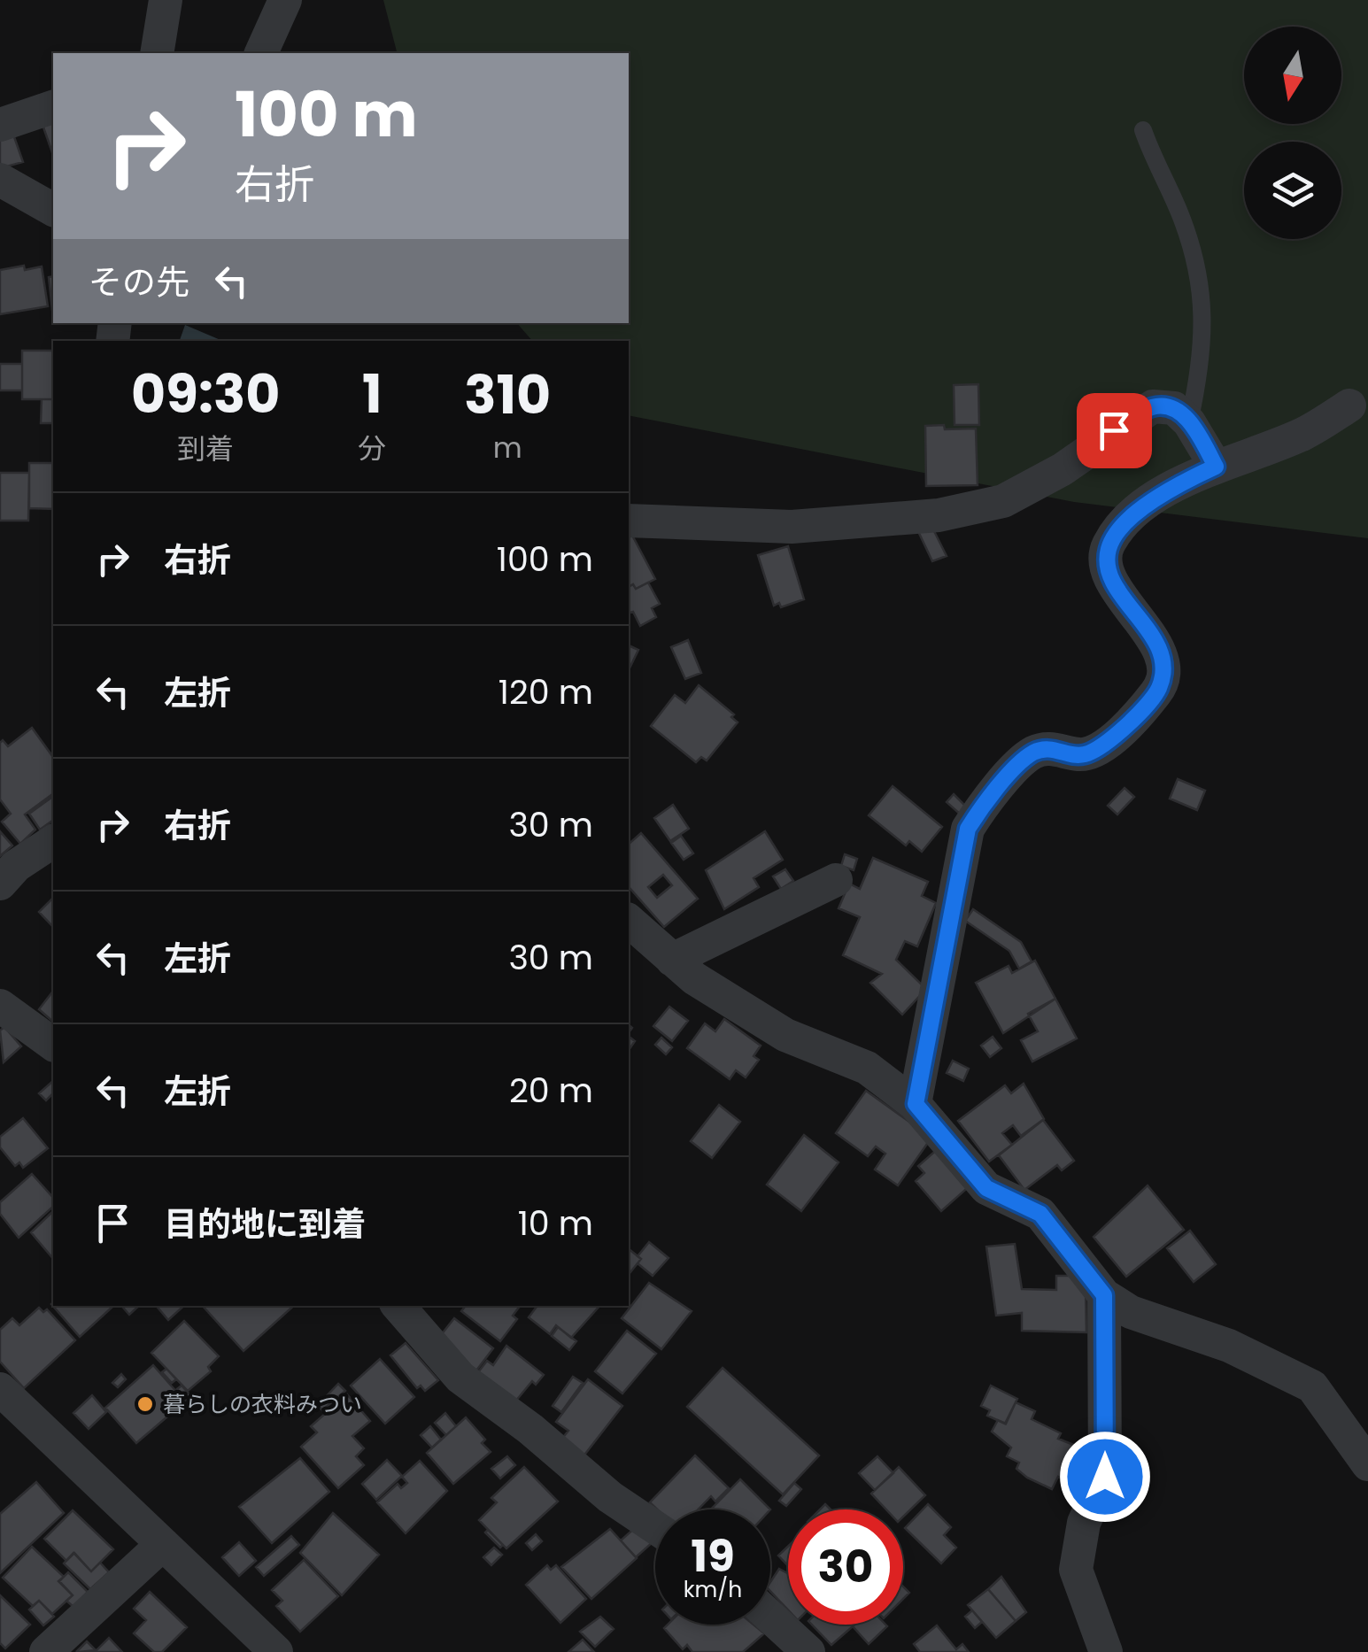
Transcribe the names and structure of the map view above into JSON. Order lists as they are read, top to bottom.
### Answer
{
  "places": ["暮らしの衣料みつい"],
  "north": "bottom",
  "page": {
    "turn": ["100 m", "右折"],
    "then": "その先",
    "eta": [
      "09:30",
      "到着",
      "1",
      "分",
      "310",
      "m"
    ],
    "list": [
      {
        "name": "右折",
        "value": "100 m"
      },
      {
        "name": "左折",
        "value": "120 m"
      },
      {
        "name": "右折",
        "value": "30 m"
      },
      {
        "name": "左折",
        "value": "30 m"
      },
      {
        "name": "左折",
        "value": "20 m"
      },
      {
        "name": "目的地に到着",
        "value": "10 m"
      }
    ],
    "speed": "19 km/h",
    "limit": "30"
  }
}
